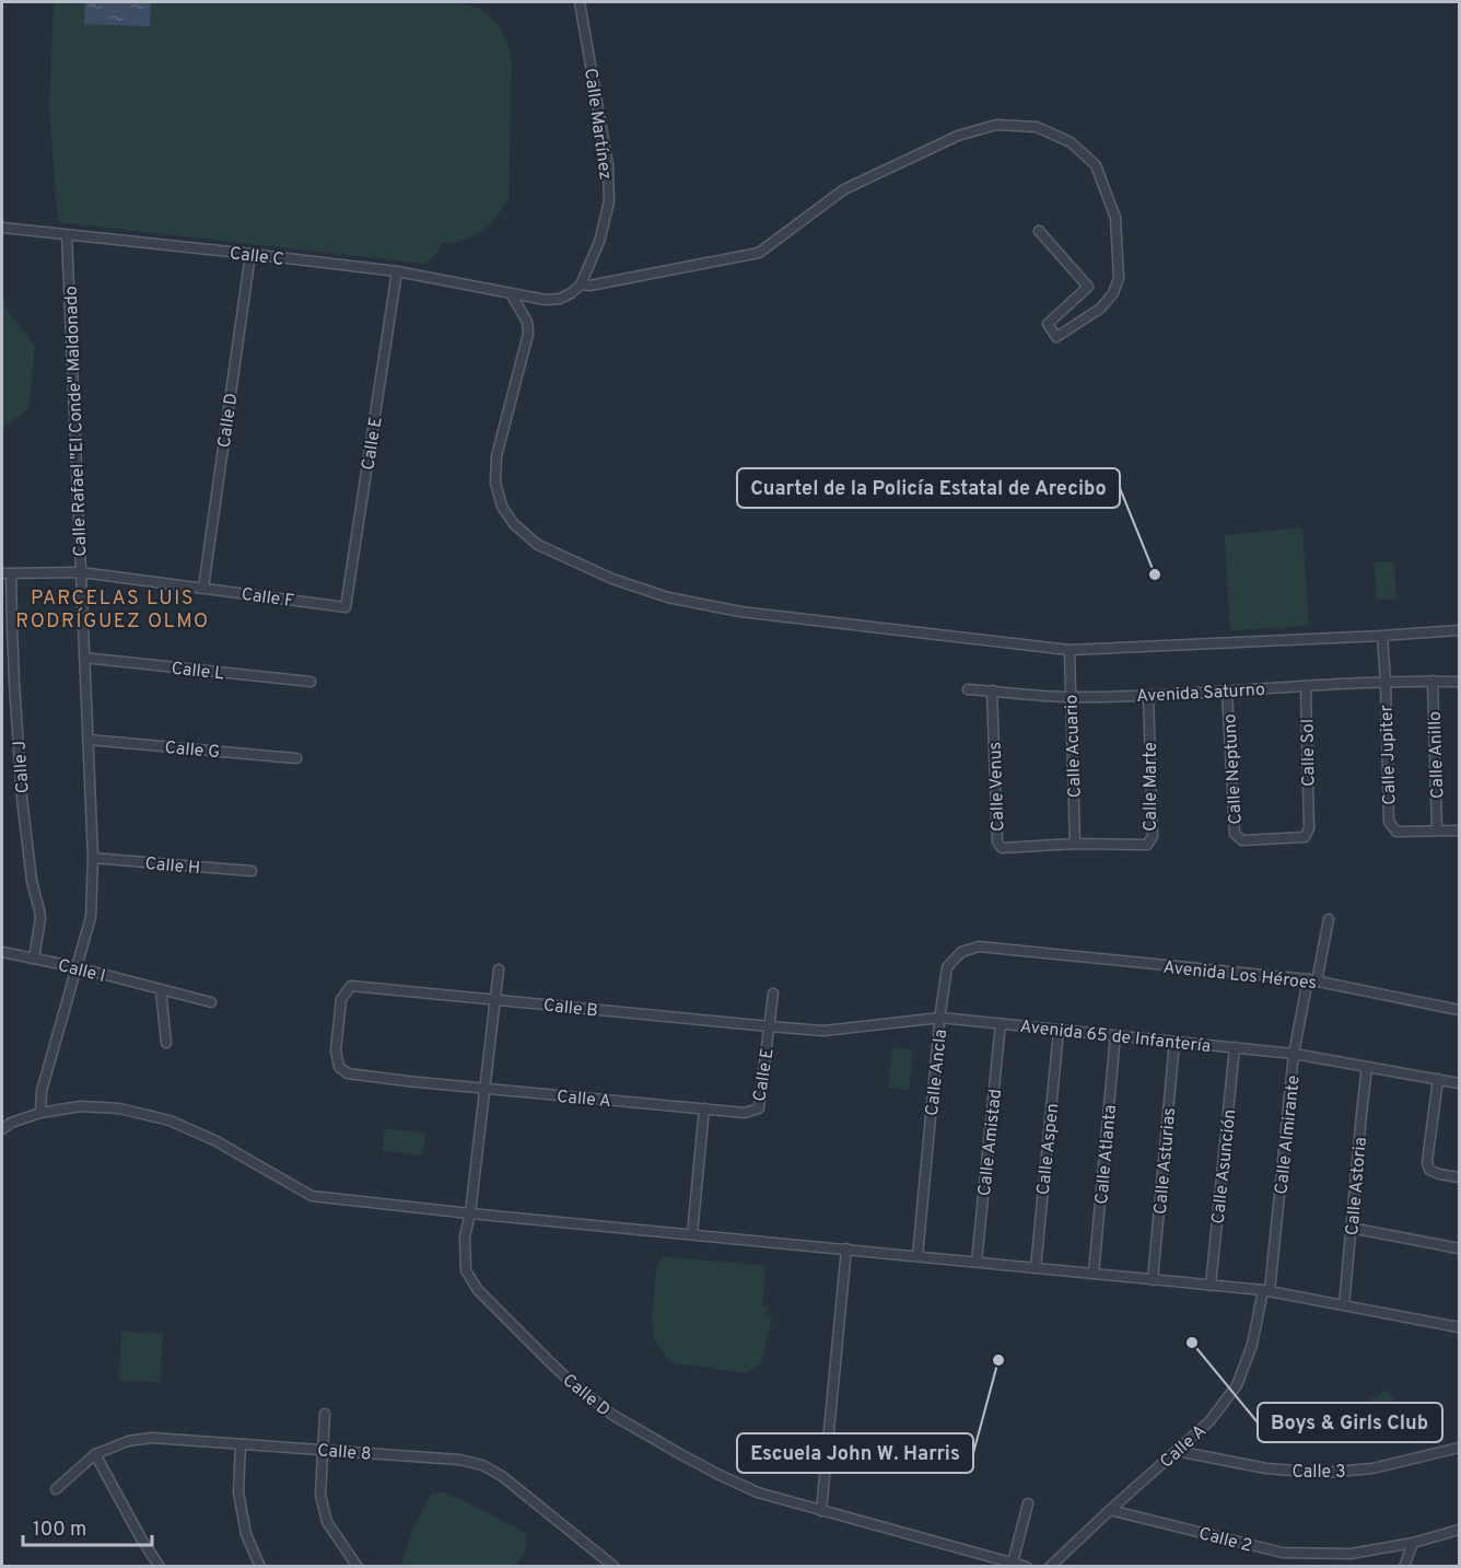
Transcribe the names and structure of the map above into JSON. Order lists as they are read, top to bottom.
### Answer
{
  "streets": {
    "street": [
      "Calle Martínez",
      "Calle C",
      "Calle D",
      "Calle Rafael \"El Conde\" Maldonado",
      "Calle E",
      "Calle F",
      "Calle L",
      "Avenida Saturno",
      "Calle Acuario",
      "Calle G",
      "Calle Sol",
      "Calle Jupiter",
      "Calle Anillo",
      "Calle J",
      "Calle Neptuno",
      "Calle Venus",
      "Calle Marte",
      "Calle H",
      "Calle I",
      "Avenida Los Héroes",
      "Calle B",
      "Avenida 65 de Infantería",
      "Calle Ancla",
      "Calle A",
      "Calle Almirante",
      "Calle Amistad",
      "Calle Aspen",
      "Calle Atlanta",
      "Calle Asturias",
      "Calle Asunción",
      "Calle Astoria",
      "Calle 8",
      "Calle 3",
      "Calle 2"
    ]
  },
  "crossings": [
    ["Calle C", "Calle D"],
    ["Calle C", "Calle Rafael \"El Conde\" Maldonado"],
    ["Calle C", "Calle E"],
    ["Calle D", "Calle F"],
    ["Calle D", "Calle B"],
    ["Calle D", "Calle A"],
    ["Calle Rafael \"El Conde\" Maldonado", "Calle F"],
    ["Calle Rafael \"El Conde\" Maldonado", "Calle L"],
    ["Calle Rafael \"El Conde\" Maldonado", "Calle G"],
    ["Calle Rafael \"El Conde\" Maldonado", "Calle H"],
    ["Calle Rafael \"El Conde\" Maldonado", "Calle I"],
    ["Calle E", "Calle F"],
    ["Calle E", "Calle B"],
    ["Calle E", "Avenida 65 de Infantería"],
    ["Calle E", "Calle A"],
    ["Calle F", "Calle J"],
    ["Avenida Saturno", "Calle Acuario"],
    ["Avenida Saturno", "Calle Sol"],
    ["Avenida Saturno", "Calle Jupiter"],
    ["Avenida Saturno", "Calle Anillo"],
    ["Avenida Saturno", "Calle Neptuno"],
    ["Avenida Saturno", "Calle Venus"],
    ["Avenida Saturno", "Calle Marte"],
    ["Calle Acuario", "Calle Venus"],
    ["Calle Acuario", "Calle Marte"],
    ["Calle Sol", "Calle Neptuno"],
    ["Calle Jupiter", "Calle Anillo"],
    ["Calle J", "Calle I"],
    ["Calle Venus", "Calle Marte"],
    ["Avenida Los Héroes", "Calle Ancla"],
    ["Avenida Los Héroes", "Calle Almirante"],
    ["Calle B", "Avenida 65 de Infantería"],
    ["Calle B", "Calle A"],
    ["Avenida 65 de Infantería", "Calle Ancla"],
    ["Avenida 65 de Infantería", "Calle Almirante"],
    ["Avenida 65 de Infantería", "Calle Amistad"],
    ["Avenida 65 de Infantería", "Calle Aspen"],
    ["Avenida 65 de Infantería", "Calle Atlanta"],
    ["Avenida 65 de Infantería", "Calle Asturias"],
    ["Avenida 65 de Infantería", "Calle Asunción"],
    ["Avenida 65 de Infantería", "Calle Astoria"],
    ["Calle A", "Calle Almirante"],
    ["Calle A", "Calle 3"],
    ["Calle A", "Calle 2"]
  ],
  "districts": ["PARCELAS LUIS RODRÍGUEZ OLMO"],
  "places": ["Cuartel de la Policía Estatal de Arecibo", "Boys & Girls Club", "Escuela John W. Harris"],
  "scale_bar": "100 m"
}
